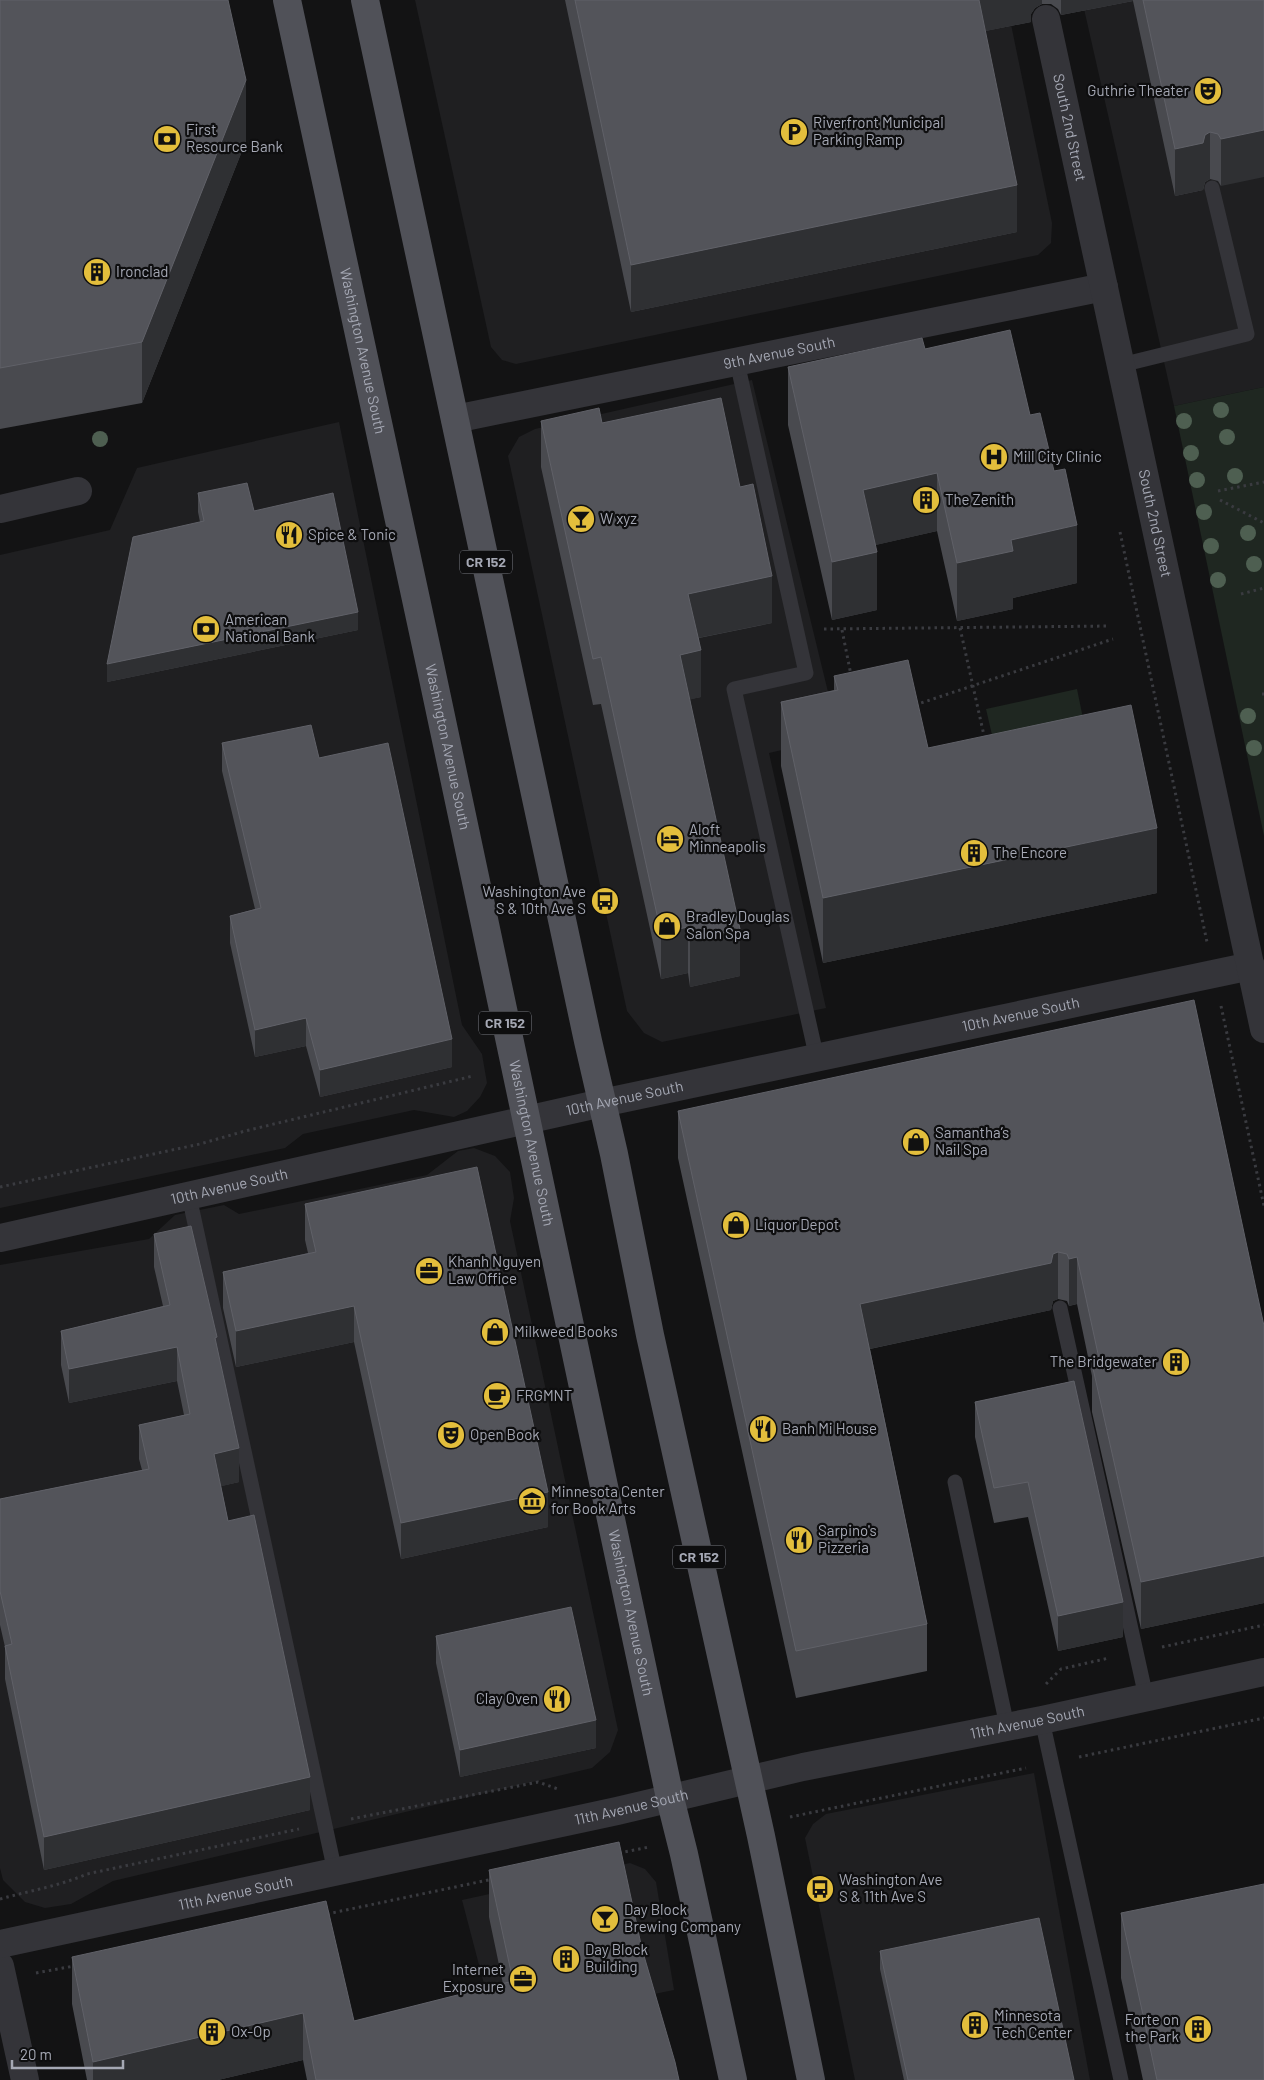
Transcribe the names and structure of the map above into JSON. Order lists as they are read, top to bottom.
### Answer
{
  "streets": {
    "main road": ["Washington Avenue South", "CR 152"],
    "street": [
      "South 2nd Street",
      "9th Avenue South",
      "10th Avenue South",
      "11th Avenue South"
    ]
  },
  "crossings": [
    ["South 2nd Street", "9th Avenue South"],
    ["South 2nd Street", "10th Avenue South"],
    ["Washington Avenue South", "10th Avenue South"],
    ["Washington Avenue South", "11th Avenue South"],
    ["9th Avenue South", "CR 152"],
    ["CR 152", "10th Avenue South"],
    ["CR 152", "11th Avenue South"]
  ],
  "places": {
    "theatre": ["Guthrie Theater", "Open Book"],
    "parking": ["Riverfront Municipal Parking Ramp"],
    "bank": ["First Resource Bank", "American National Bank"],
    "building": [
      "Ironclad",
      "The Zenith",
      "The Encore",
      "The Bridgewater",
      "Day Block Building",
      "Minnesota Tech Center",
      "Forte on the Park",
      "Ox-Op"
    ],
    "hospital": ["Mill City Clinic"],
    "bar": ["W xyz", "Day Block Brewing Company"],
    "restaurant": [
      "Spice & Tonic",
      "Banh Mi House",
      "Sarpino's Pizzeria",
      "Clay Oven"
    ],
    "hotel": ["Aloft Minneapolis"],
    "bus stop": ["Washington Ave S & 10th Ave S", "Washington Ave S & 11th Ave S"],
    "shop": [
      "Bradley Douglas Salon Spa",
      "Samantha’s Nail Spa",
      "Liquor Depot",
      "Milkweed Books"
    ],
    "office": ["Khanh Nguyen Law Office", "Internet Exposure"],
    "cafe": ["FRGMNT"],
    "museum": ["Minnesota Center for Book Arts"]
  },
  "scale_bar": "20 m"
}
